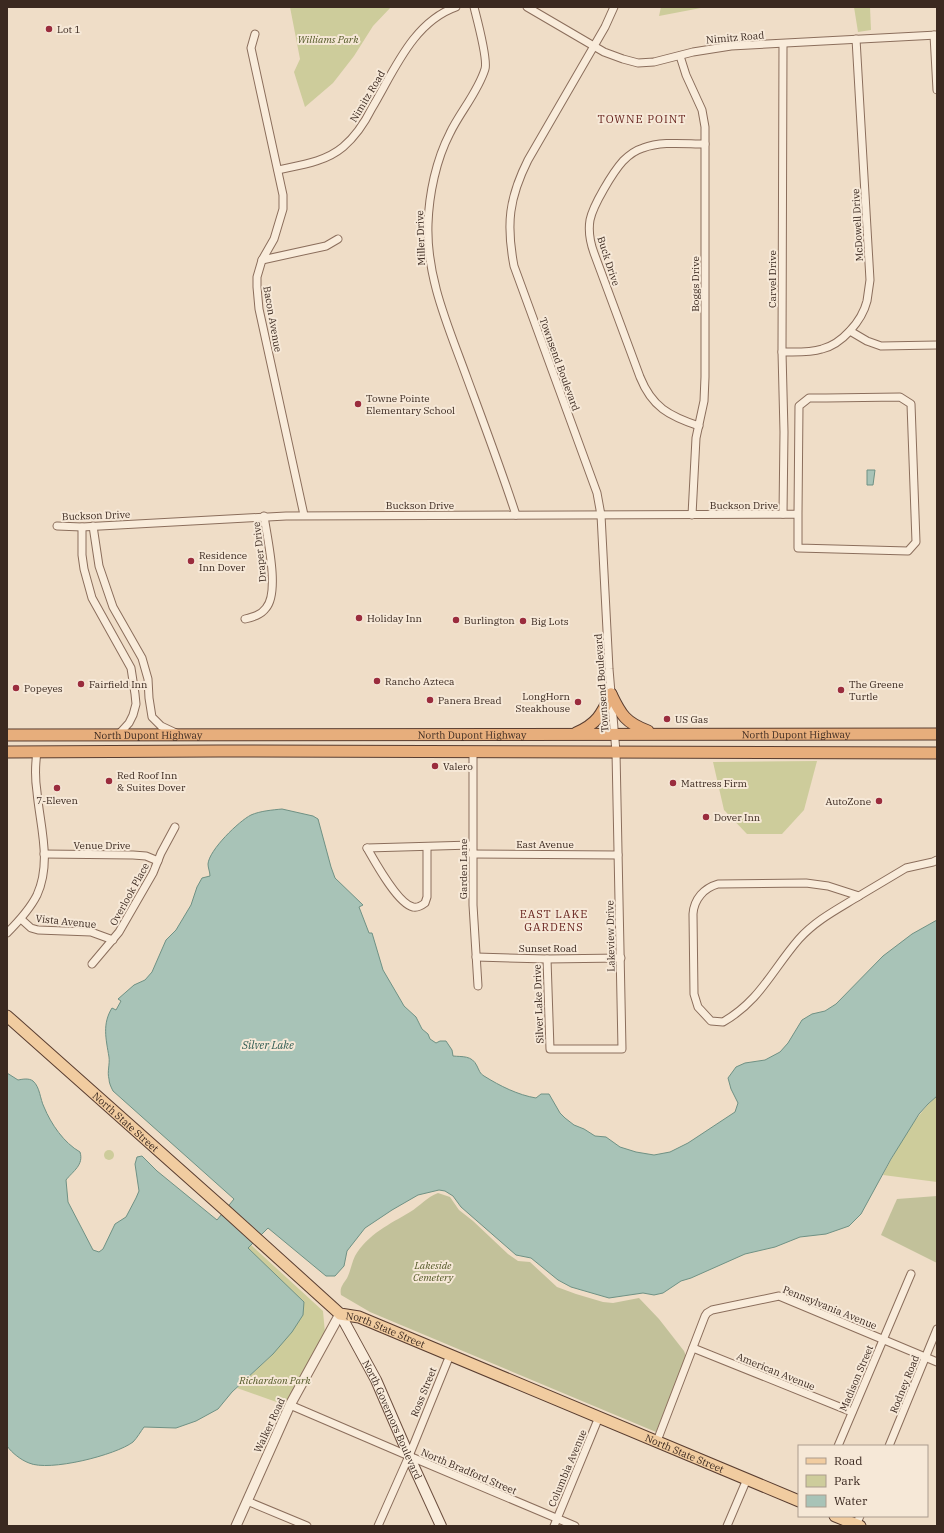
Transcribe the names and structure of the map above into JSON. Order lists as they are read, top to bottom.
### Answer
{
  "streets": {
    "highway": ["North Dupont Highway"],
    "main road": ["North State Street", "North Governors Boulevard"],
    "street": [
      "Nimitz Road",
      "McDowell Drive",
      "Miller Drive",
      "Buck Drive",
      "Carvel Drive",
      "Boggs Drive",
      "Bacon Avenue",
      "Townsend Boulevard",
      "Buckson Drive",
      "Draper Drive",
      "East Avenue",
      "Venue Drive",
      "Garden Lane",
      "Overlook Place",
      "Vista Avenue",
      "Lakeview Drive",
      "Sunset Road",
      "Silver Lake Drive",
      "Pennsylvania Avenue",
      "American Avenue",
      "Madison Street",
      "Rodney Road",
      "Ross Street",
      "Walker Road",
      "Columbia Avenue",
      "North Bradford Street"
    ]
  },
  "crossings": [
    ["Nimitz Road", "McDowell Drive"],
    ["Nimitz Road", "Carvel Drive"],
    ["Nimitz Road", "Boggs Drive"],
    ["Nimitz Road", "Bacon Avenue"],
    ["Nimitz Road", "Townsend Boulevard"],
    ["McDowell Drive", "Carvel Drive"],
    ["Miller Drive", "Buckson Drive"],
    ["Buck Drive", "Boggs Drive"],
    ["Carvel Drive", "Buckson Drive"],
    ["Boggs Drive", "Buckson Drive"],
    ["Bacon Avenue", "Buckson Drive"],
    ["Townsend Boulevard", "Buckson Drive"],
    ["Townsend Boulevard", "North Dupont Highway"],
    ["Townsend Boulevard", "Lakeview Drive"],
    ["Buckson Drive", "Draper Drive"],
    ["North Dupont Highway", "Garden Lane"],
    ["North Dupont Highway", "Lakeview Drive"],
    ["East Avenue", "Garden Lane"],
    ["East Avenue", "Lakeview Drive"],
    ["Venue Drive", "Overlook Place"],
    ["Garden Lane", "Sunset Road"],
    ["Overlook Place", "Vista Avenue"],
    ["Lakeview Drive", "Sunset Road"],
    ["Lakeview Drive", "Silver Lake Drive"],
    ["Sunset Road", "Silver Lake Drive"],
    ["North State Street", "Pennsylvania Avenue"],
    ["North State Street", "Ross Street"],
    ["North State Street", "North Governors Boulevard"],
    ["North State Street", "Walker Road"],
    ["North State Street", "Columbia Avenue"],
    ["Pennsylvania Avenue", "American Avenue"],
    ["Pennsylvania Avenue", "Madison Street"],
    ["Pennsylvania Avenue", "Rodney Road"],
    ["American Avenue", "Madison Street"],
    ["Ross Street", "North Governors Boulevard"],
    ["Ross Street", "North Bradford Street"],
    ["North Governors Boulevard", "Walker Road"],
    ["North Governors Boulevard", "North Bradford Street"],
    ["Walker Road", "North Bradford Street"],
    ["Columbia Avenue", "North Bradford Street"]
  ],
  "districts": ["TOWNE POINT", "EAST LAKE GARDENS"],
  "water": ["Silver Lake"],
  "parks": ["Williams Park", "Lakeside Cemetery", "Richardson Park"],
  "places": [
    "Lot 1",
    "Towne Pointe Elementary School",
    "Residence Inn Dover",
    "Holiday Inn",
    "Burlington",
    "Big Lots",
    "Rancho Azteca",
    "Fairfield Inn",
    "Popeyes",
    "The Greene Turtle",
    "Panera Bread",
    "LongHorn Steakhouse",
    "US Gas",
    "Valero",
    "Red Roof Inn & Suites Dover",
    "Mattress Firm",
    "7-Eleven",
    "AutoZone",
    "Dover Inn"
  ],
  "legend": ["Road", "Park", "Water"]
}
